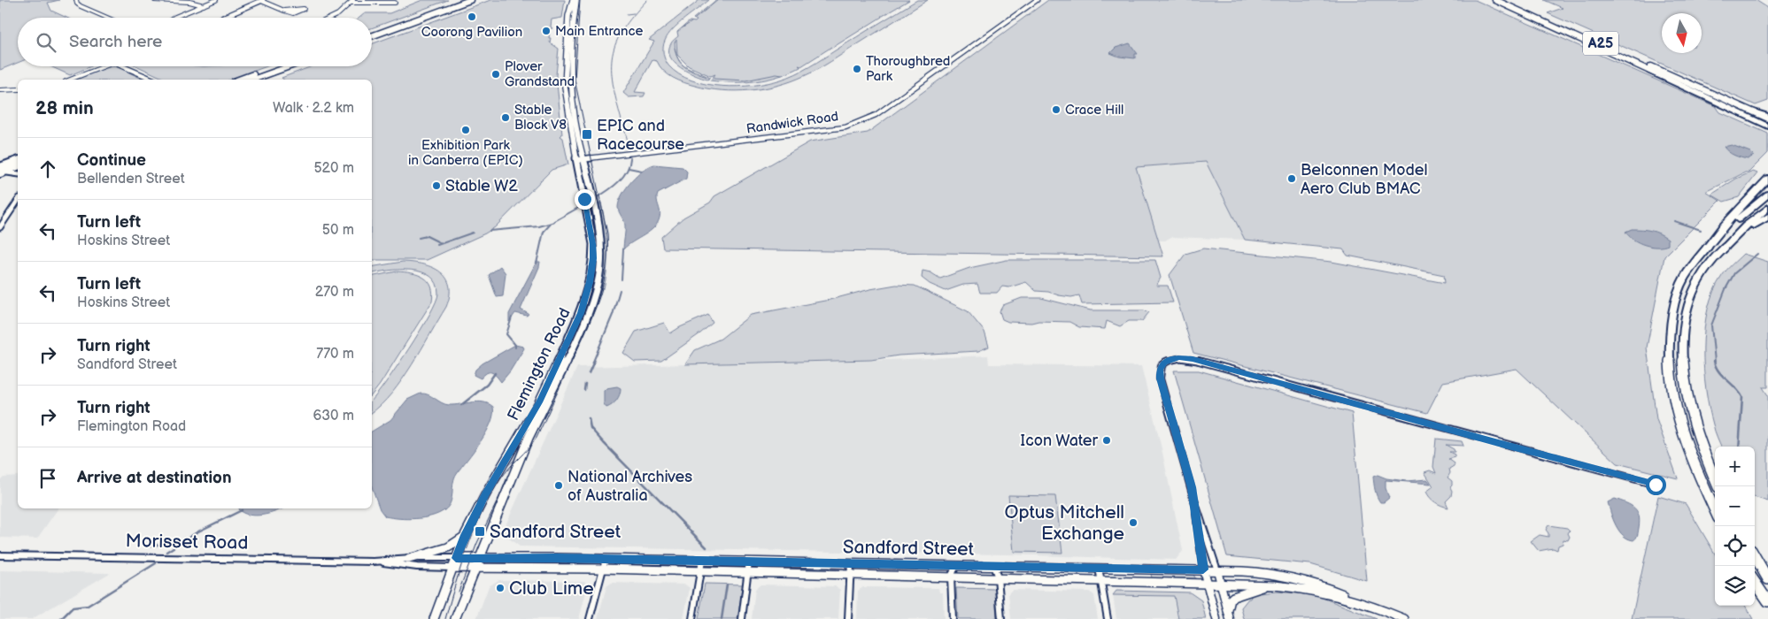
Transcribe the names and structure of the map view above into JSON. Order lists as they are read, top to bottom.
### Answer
{
  "streets": {
    "highway": ["A25"],
    "main road": ["Flemington Road", "Morisset Road", "Sandford Street"],
    "street": ["Randwick Road"]
  },
  "crossings": [
    ["Randwick Road", "Flemington Road"],
    ["Flemington Road", "Morisset Road"],
    ["Flemington Road", "Sandford Street"],
    ["Morisset Road", "Sandford Street"]
  ],
  "places": {
    "other": [
      "Coorong Pavilion",
      "Main Entrance",
      "Thoroughbred Park",
      "Plover Grandstand",
      "Crace Hill",
      "Stable Block V8",
      "Exhibition Park in Canberra (EPIC)",
      "Belconnen Model Aero Club BMAC",
      "Stable W2",
      "Icon Water",
      "National Archives of Australia",
      "Optus Mitchell Exchange",
      "Club Lime"
    ],
    "transit": ["EPIC and Racecourse", "Sandford Street"]
  },
  "north": "bottom",
  "page": {
    "search": "Search here",
    "heading": ["28 min", "Walk · 2.2 km"],
    "list": [
      ["Continue", "Bellenden Street", "520 m"],
      ["Turn left", "Hoskins Street", "50 m"],
      ["Turn left", "Hoskins Street", "270 m"],
      ["Turn right", "Sandford Street", "770 m"],
      ["Turn right", "Flemington Road", "630 m"],
      "Arrive at destination"
    ],
    "map_buttons": ["+", "−"]
  }
}
